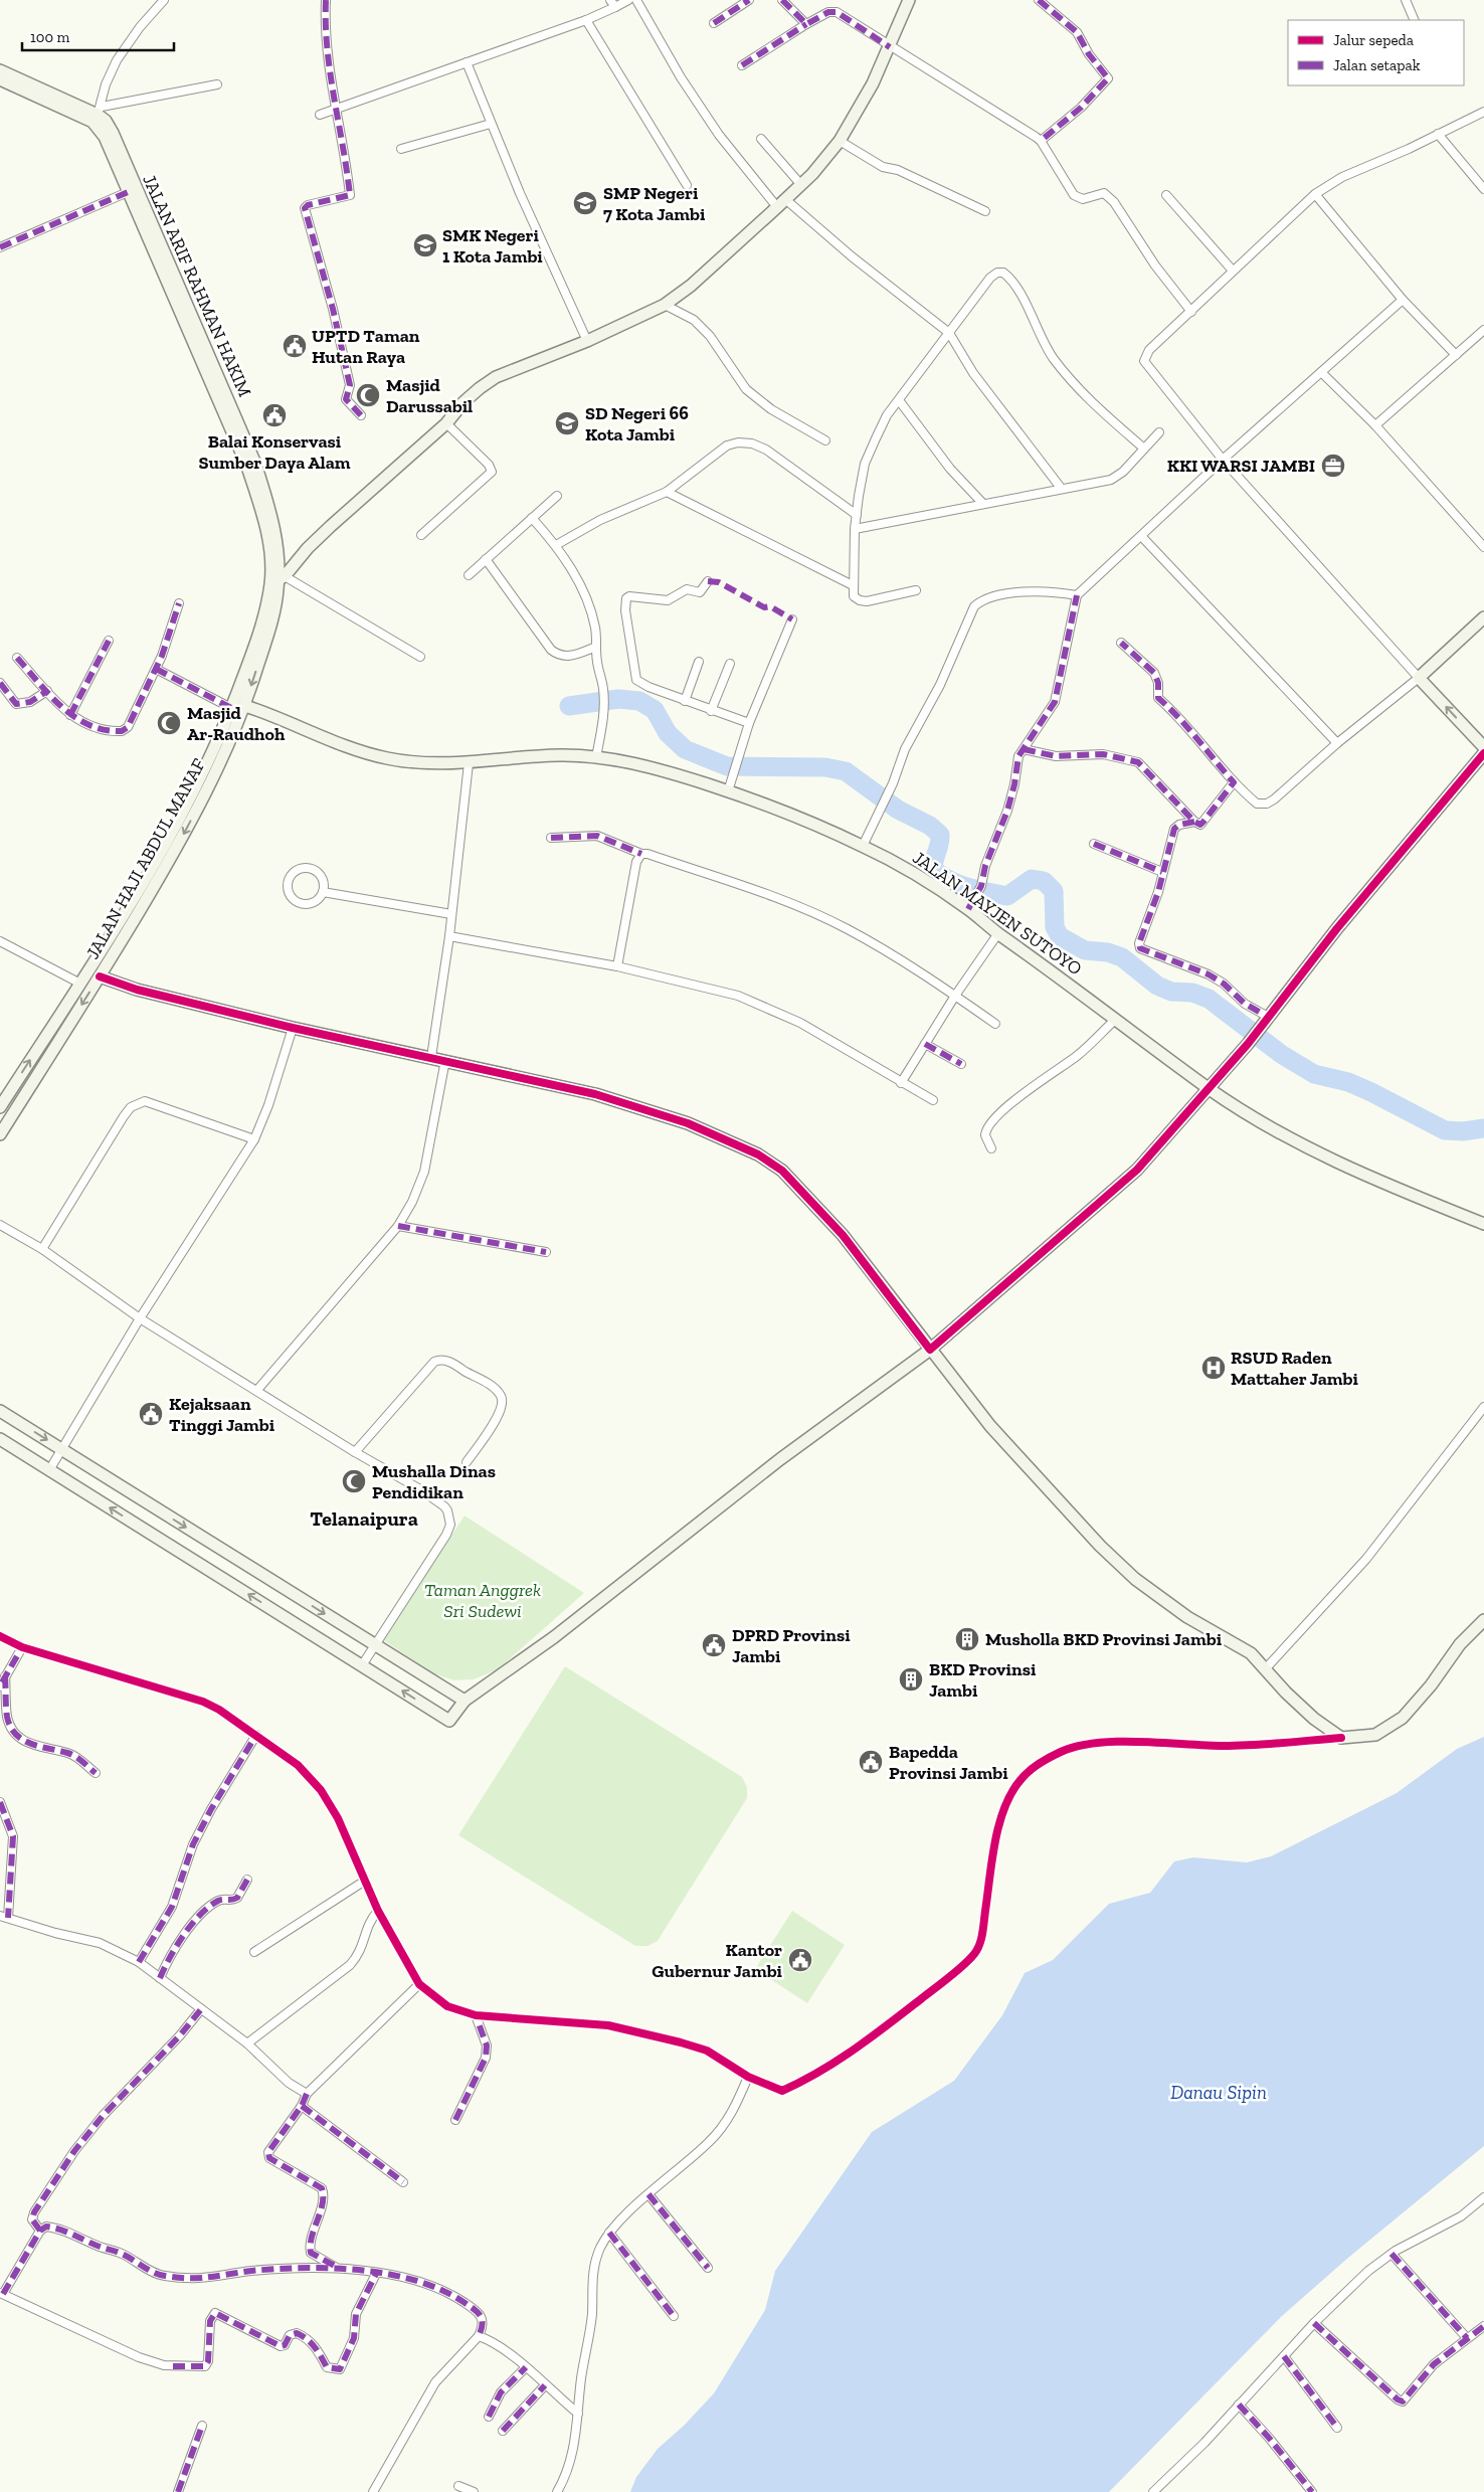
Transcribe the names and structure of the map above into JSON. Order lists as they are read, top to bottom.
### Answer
{
  "streets": {
    "main road": ["JALAN ARIF RAHMAN HAKIM", "JALAN HAJI ABDUL MANAF", "JALAN MAYJEN SUTOYO"]
  },
  "crossings": [
    ["JALAN ARIF RAHMAN HAKIM", "JALAN HAJI ABDUL MANAF"],
    ["JALAN HAJI ABDUL MANAF", "JALAN MAYJEN SUTOYO"]
  ],
  "districts": ["Telanaipura"],
  "water": ["Danau Sipin"],
  "parks": ["Taman Anggrek Sri Sudewi"],
  "places": {
    "school or university": ["SMP Negeri 7 Kota Jambi", "SMK Negeri 1 Kota Jambi", "SD Negeri 66 Kota Jambi"],
    "public building": [
      "UPTD Taman Hutan Raya",
      "Balai Konservasi Sumber Daya Alam",
      "Kejaksaan Tinggi Jambi",
      "DPRD Provinsi Jambi",
      "Bapedda Provinsi Jambi",
      "Kantor Gubernur Jambi"
    ],
    "mosque": ["Masjid Darussabil", "Masjid Ar-Raudhoh", "Mushalla Dinas Pendidikan"],
    "office": ["KKI WARSI JAMBI"],
    "hospital": ["RSUD Raden Mattaher Jambi"],
    "building": ["Musholla BKD Provinsi Jambi", "BKD Provinsi Jambi"]
  },
  "legend": ["Jalur sepeda", "Jalan setapak"],
  "scale_bar": "100 m"
}
